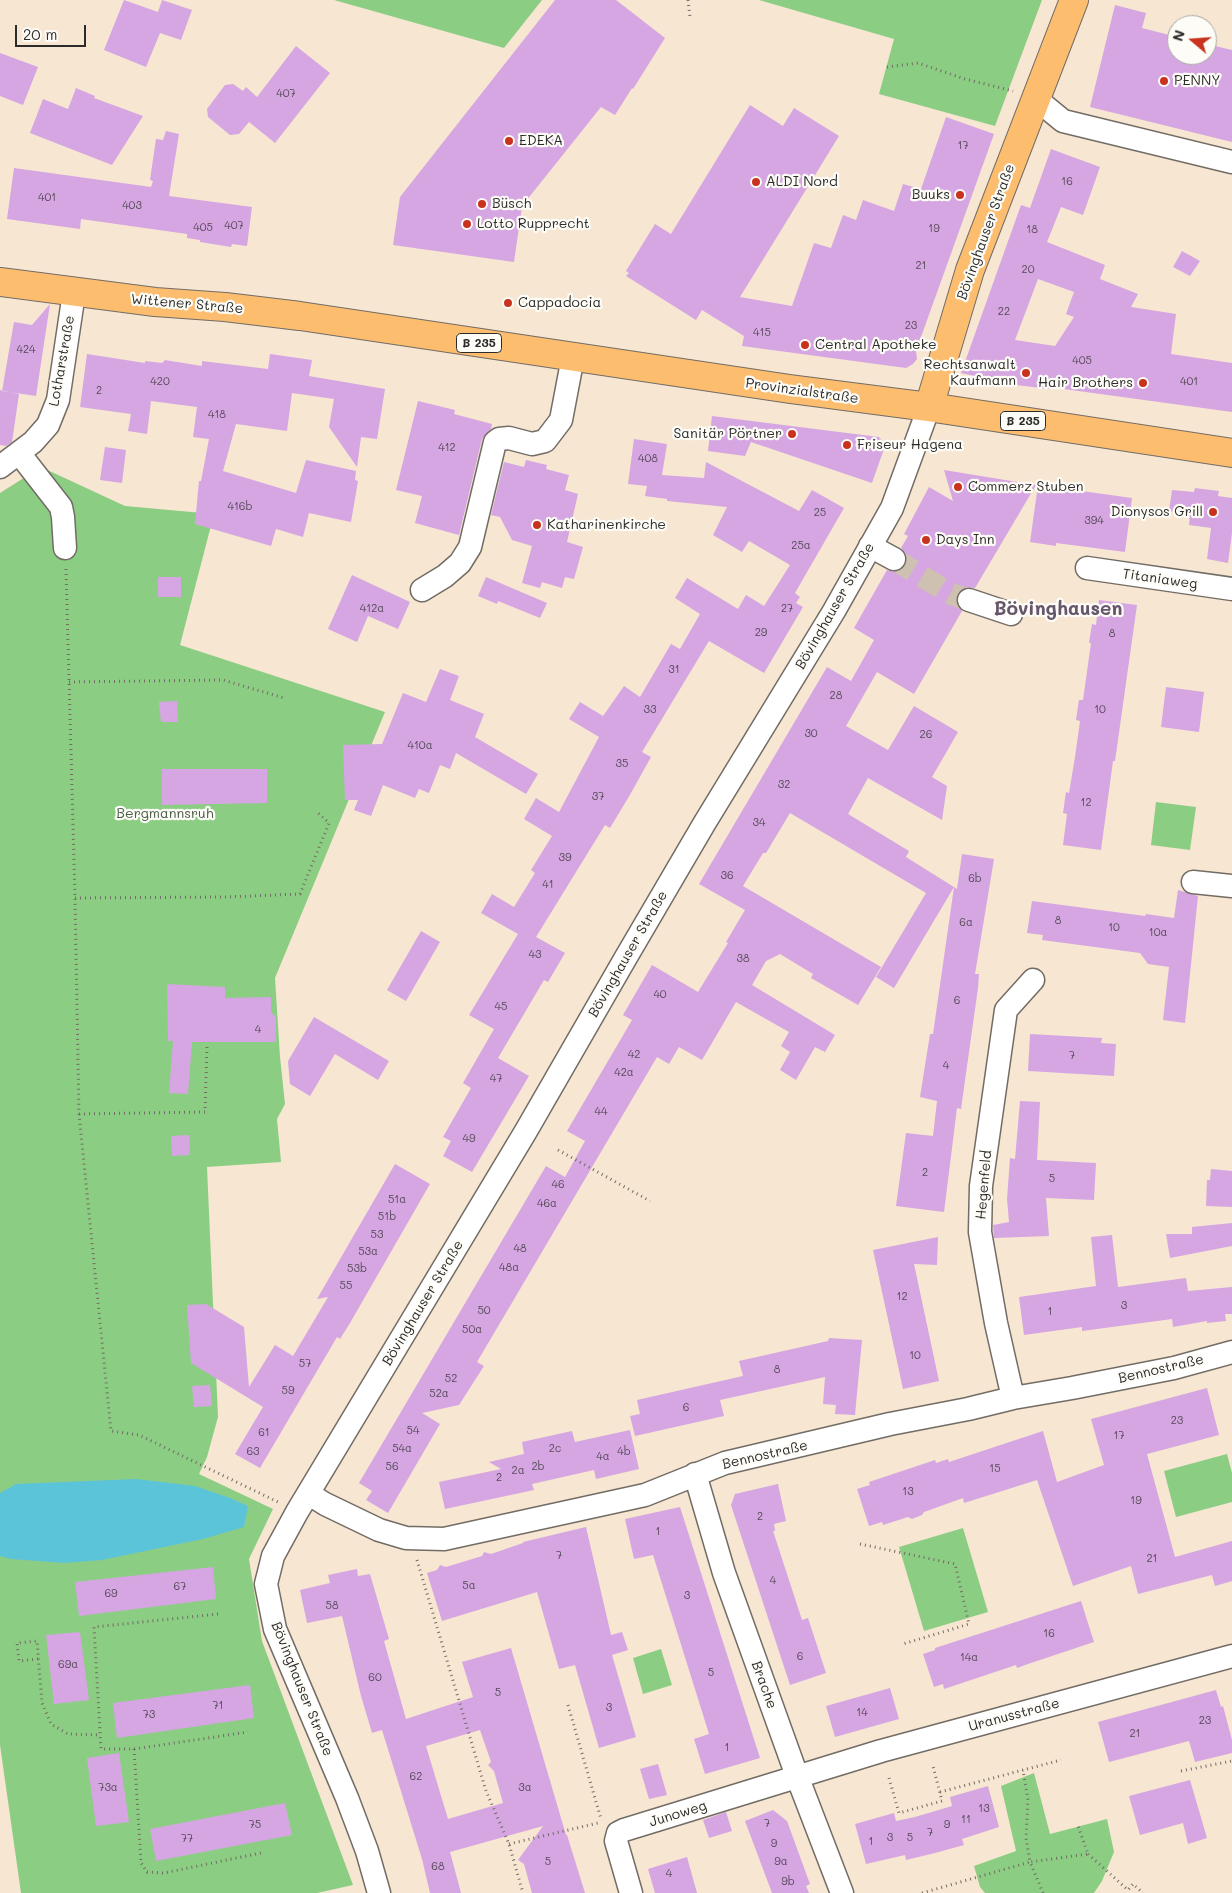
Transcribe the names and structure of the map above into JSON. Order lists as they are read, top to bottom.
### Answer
{
  "streets": {
    "main road": [
      "Bövinghauser Straße",
      "Wittener Straße",
      "B 235",
      "Provinzialstraße"
    ],
    "street": [
      "Lotharstraße",
      "Titaniaweg",
      "Hegenfeld",
      "Bennostraße",
      "Brache",
      "Uranusstraße",
      "Junoweg"
    ]
  },
  "crossings": [
    ["Bövinghauser Straße", "Provinzialstraße"],
    ["Bövinghauser Straße", "Bennostraße"],
    ["Wittener Straße", "Lotharstraße"],
    ["Wittener Straße", "Provinzialstraße"],
    ["Hegenfeld", "Bennostraße"],
    ["Bennostraße", "Brache"],
    ["Brache", "Uranusstraße"],
    ["Brache", "Junoweg"],
    ["Uranusstraße", "Junoweg"]
  ],
  "districts": ["Bövinghausen"],
  "parks": ["Bergmannsruh"],
  "places": [
    "PENNY",
    "EDEKA",
    "ALDI Nord",
    "Buuks",
    "Büsch",
    "Lotto Rupprecht",
    "Cappadocia",
    "Central Apotheke",
    "Rechtsanwalt Kaufmann",
    "Hair Brothers",
    "Sanitär Pörtner",
    "Friseur Hagena",
    "Commerz Stuben",
    "Dionysos Grill",
    "Katharinenkirche",
    "Days Inn"
  ],
  "house_numbers": [
    "407",
    "17",
    "16",
    "401",
    "403",
    "407",
    "405",
    "19",
    "18",
    "21",
    "20",
    "22",
    "23",
    "415",
    "424",
    "405",
    "420",
    "401",
    "2",
    "418",
    "412",
    "408",
    "416b",
    "25",
    "394",
    "25a",
    "412a",
    "27",
    "29",
    "8",
    "31",
    "28",
    "33",
    "10",
    "30",
    "26",
    "410a",
    "35",
    "32",
    "37",
    "12",
    "34",
    "39",
    "36",
    "6b",
    "41",
    "8",
    "6a",
    "10",
    "10a",
    "43",
    "38",
    "40",
    "6",
    "45",
    "4",
    "42",
    "7",
    "4",
    "42a",
    "47",
    "44",
    "49",
    "2",
    "5",
    "46",
    "51a",
    "46a",
    "51b",
    "53",
    "48",
    "53a",
    "48a",
    "53b",
    "55",
    "12",
    "3",
    "50",
    "1",
    "50a",
    "10",
    "57",
    "8",
    "52",
    "59",
    "52a",
    "6",
    "23",
    "54",
    "61",
    "17",
    "54a",
    "2c",
    "63",
    "4b",
    "4a",
    "56",
    "2b",
    "15",
    "2a",
    "2",
    "13",
    "19",
    "2",
    "1",
    "7",
    "21",
    "4",
    "5a",
    "67",
    "69",
    "3",
    "58",
    "16",
    "6",
    "14a",
    "69a",
    "5",
    "60",
    "5",
    "71",
    "3",
    "14",
    "73",
    "23",
    "21",
    "1",
    "62",
    "73a",
    "3a",
    "13",
    "11",
    "7",
    "75",
    "9",
    "7",
    "3",
    "5",
    "77",
    "1",
    "9",
    "5",
    "9a",
    "68",
    "4",
    "9b"
  ],
  "scale_bar": "20 m",
  "north": "left"
}
